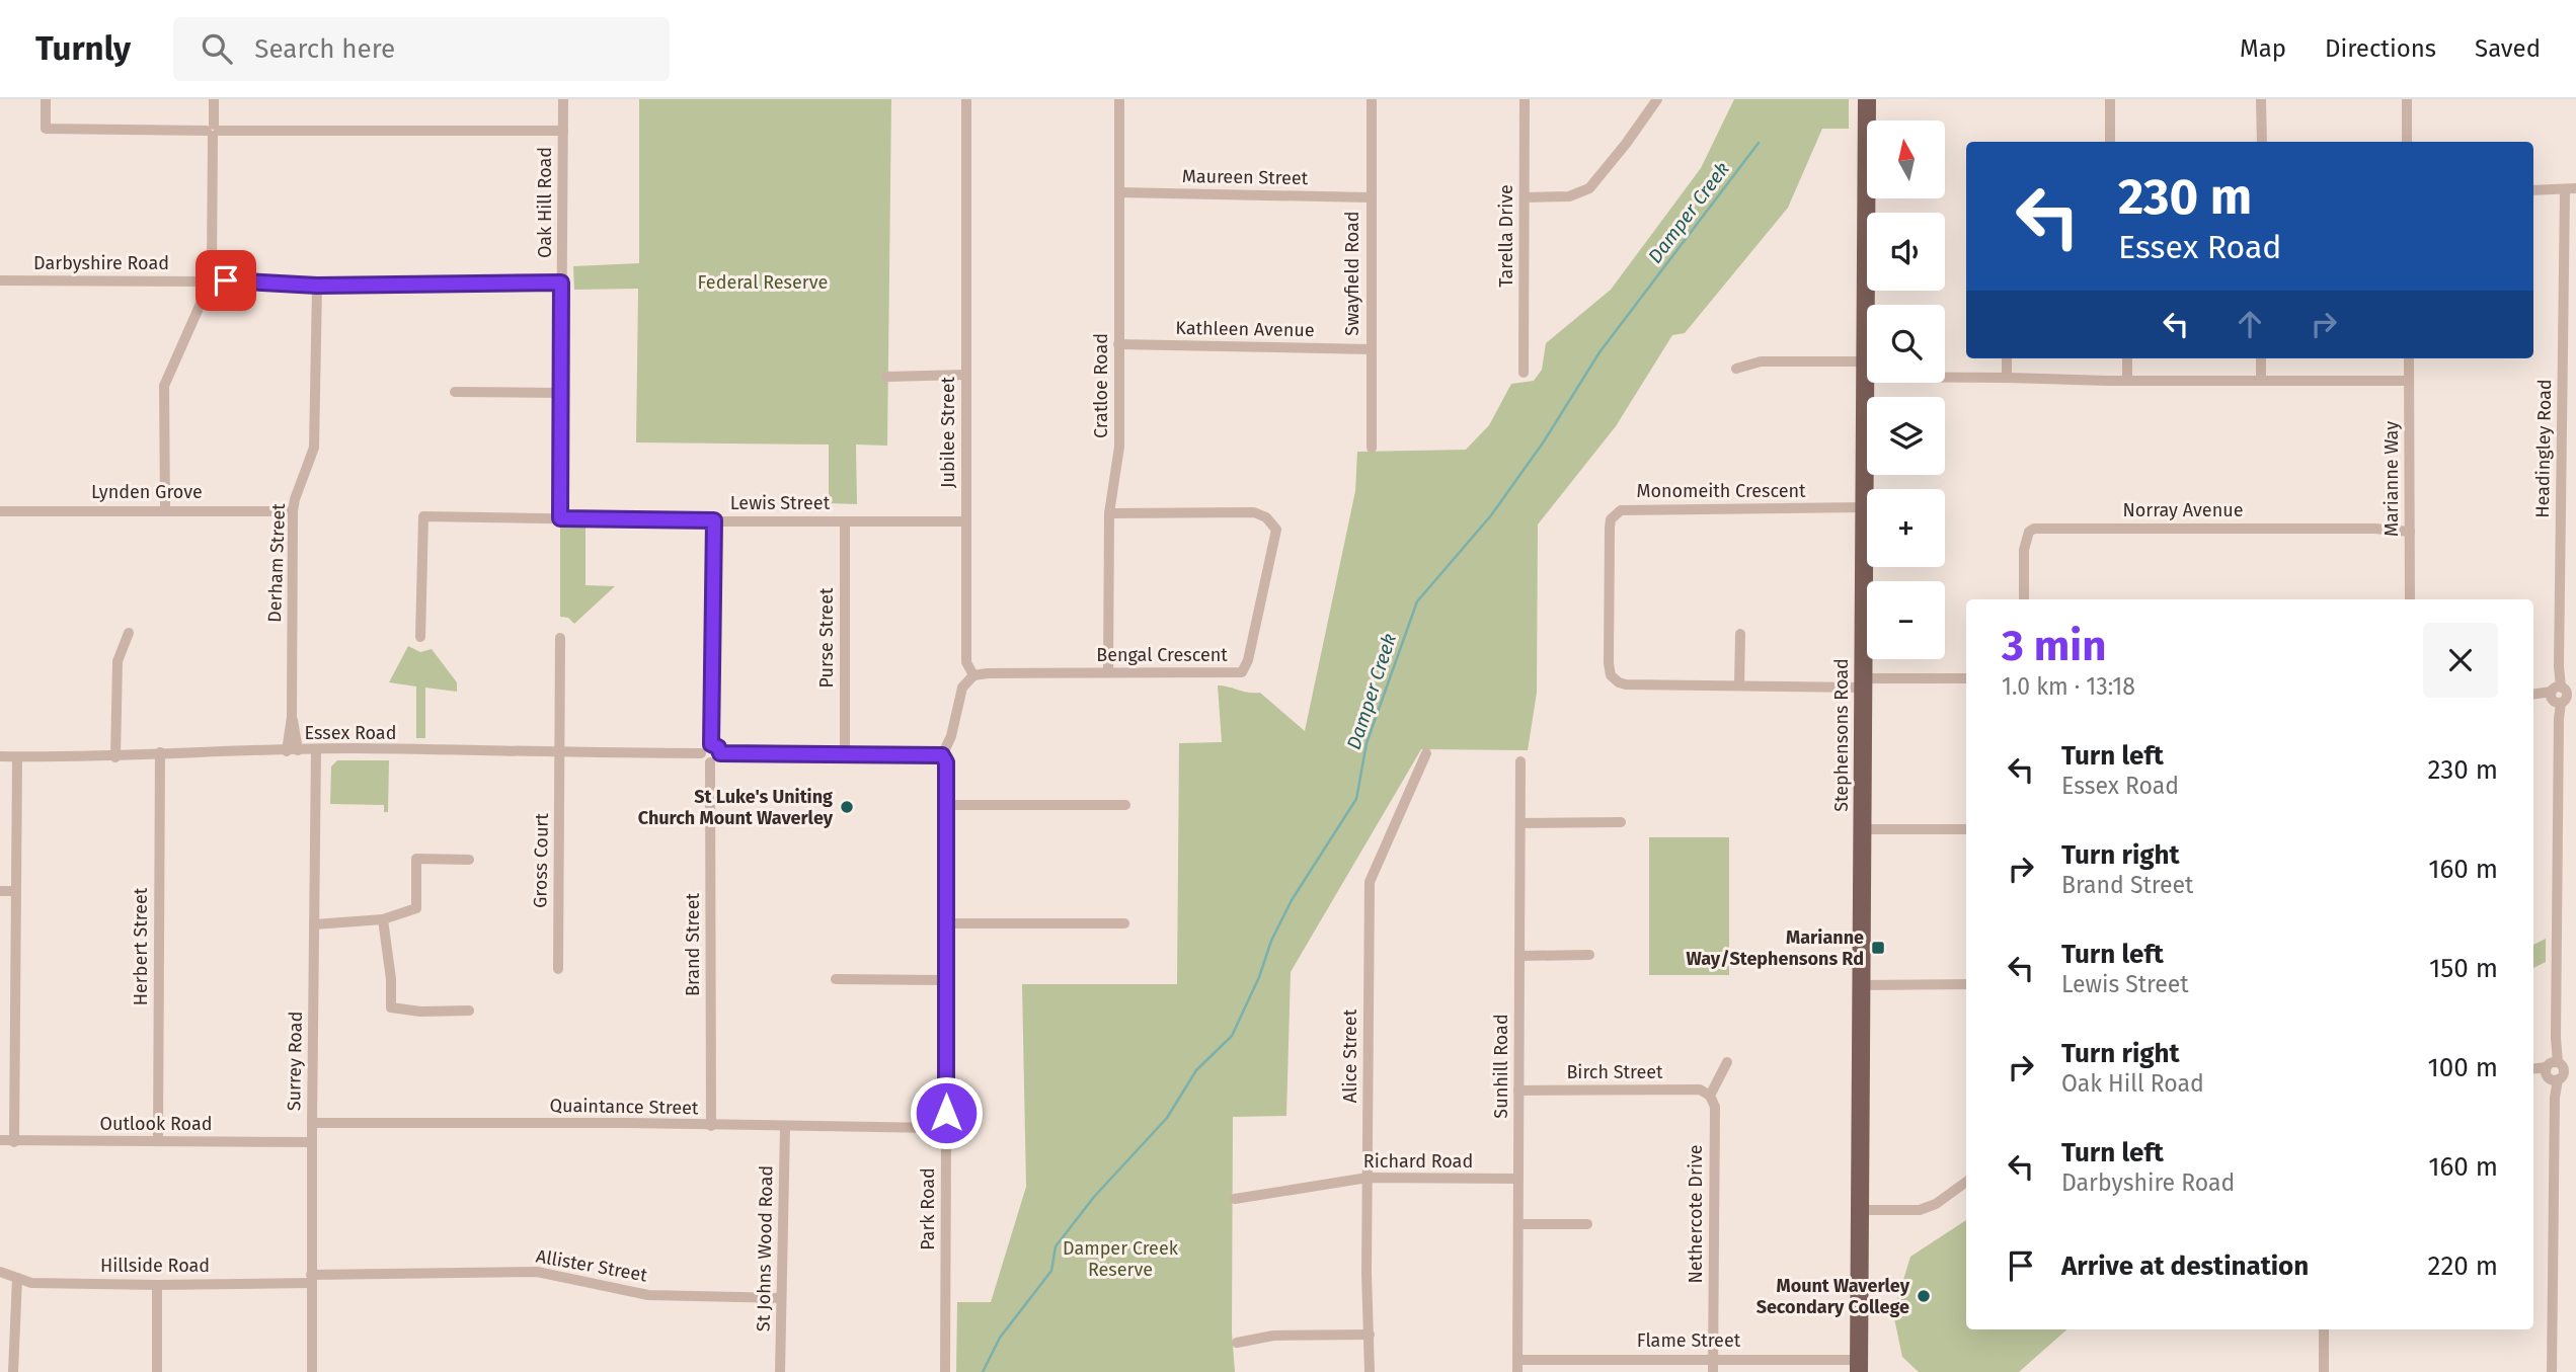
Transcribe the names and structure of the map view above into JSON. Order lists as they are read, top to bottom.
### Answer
{
  "streets": {
    "main road": ["Stephensons Road"],
    "street": [
      "Maureen Street",
      "Oak Hill Road",
      "Tarella Drive",
      "Darbyshire Road",
      "Swayfield Road",
      "Kathleen Avenue",
      "Cratloe Road",
      "Jubilee Street",
      "Headingley Road",
      "Marianne Way",
      "Monomeith Crescent",
      "Lynden Grove",
      "Lewis Street",
      "Norray Avenue",
      "Derham Street",
      "Purse Street",
      "Bengal Crescent",
      "Essex Road",
      "Gross Court",
      "Brand Street",
      "Herbert Street",
      "Alice Street",
      "Surrey Road",
      "Sunhill Road",
      "Birch Street",
      "Quaintance Street",
      "Outlook Road",
      "Richard Road",
      "Park Road",
      "Nethercote Drive",
      "St Johns Wood Road",
      "Hillside Road",
      "Allister Street",
      "Flame Street"
    ]
  },
  "crossings": [
    ["Maureen Street", "Swayfield Road"],
    ["Maureen Street", "Cratloe Road"],
    ["Oak Hill Road", "Lewis Street"],
    ["Swayfield Road", "Kathleen Avenue"],
    ["Kathleen Avenue", "Cratloe Road"],
    ["Cratloe Road", "Bengal Crescent"],
    ["Jubilee Street", "Lewis Street"],
    ["Jubilee Street", "Bengal Crescent"],
    ["Marianne Way", "Norray Avenue"],
    ["Monomeith Crescent", "Stephensons Road"],
    ["Lynden Grove", "Derham Street"],
    ["Lewis Street", "Purse Street"],
    ["Derham Street", "Essex Road"],
    ["Essex Road", "Gross Court"],
    ["Essex Road", "Brand Street"],
    ["Essex Road", "Herbert Street"],
    ["Essex Road", "Surrey Road"],
    ["Stephensons Road", "Flame Street"],
    ["Brand Street", "Quaintance Street"],
    ["Herbert Street", "Outlook Road"],
    ["Alice Street", "Richard Road"],
    ["Surrey Road", "Quaintance Street"],
    ["Surrey Road", "Outlook Road"],
    ["Surrey Road", "Hillside Road"],
    ["Surrey Road", "Allister Street"],
    ["Sunhill Road", "Birch Street"],
    ["Sunhill Road", "Richard Road"],
    ["Sunhill Road", "Flame Street"],
    ["Birch Street", "Nethercote Drive"],
    ["Quaintance Street", "Park Road"],
    ["Quaintance Street", "St Johns Wood Road"],
    ["Nethercote Drive", "Flame Street"],
    ["St Johns Wood Road", "Allister Street"],
    ["Hillside Road", "Allister Street"]
  ],
  "water": ["Damper Creek"],
  "parks": ["Federal Reserve", "Damper Creek Reserve"],
  "places": {
    "other": ["St Luke's Uniting Church Mount Waverley", "Mount Waverley Secondary College"],
    "transit": ["Marianne Way/Stephensons Rd"]
  },
  "north": "top",
  "page": {
    "header": "Turnly",
    "search": "Search here",
    "nav": ["Map", "Directions", "Saved"],
    "map_buttons": ["+", "−"],
    "turn": ["230 m", "Essex Road"],
    "heading": ["3 min", "1.0 km · 13:18"],
    "list": [
      {
        "name": "Turn left",
        "note": "Essex Road",
        "value": "230 m"
      },
      {
        "name": "Turn right",
        "note": "Brand Street",
        "value": "160 m"
      },
      {
        "name": "Turn left",
        "note": "Lewis Street",
        "value": "150 m"
      },
      {
        "name": "Turn right",
        "note": "Oak Hill Road",
        "value": "100 m"
      },
      {
        "name": "Turn left",
        "note": "Darbyshire Road",
        "value": "160 m"
      },
      {
        "name": "Arrive at destination",
        "value": "220 m"
      }
    ]
  }
}
